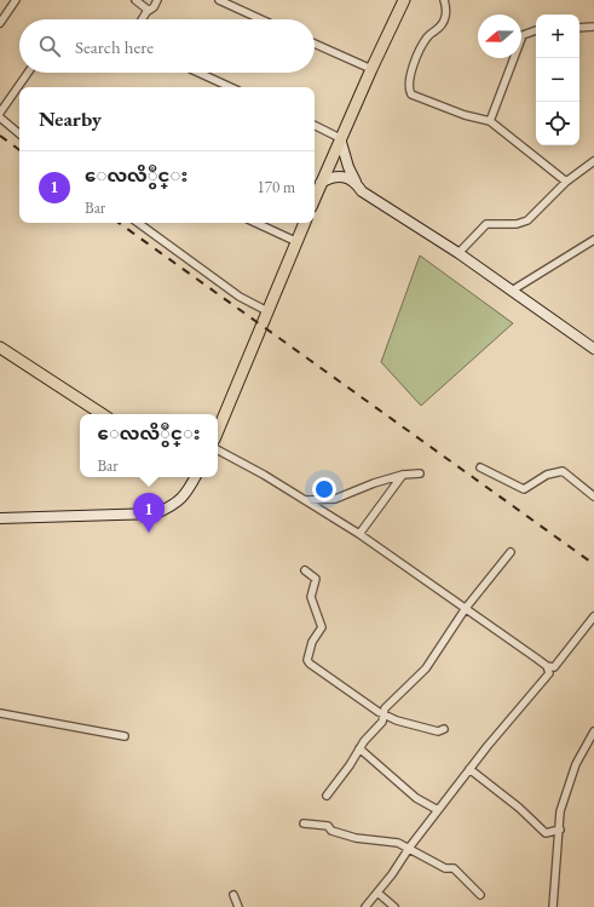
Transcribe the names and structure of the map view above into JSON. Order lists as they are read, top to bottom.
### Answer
{
  "north": "left",
  "page": {
    "map_buttons": ["+", "−"],
    "search": "Search here",
    "heading": "Nearby",
    "list": [
      {
        "mark": "1",
        "name": "ေလလိွဳင္း",
        "note": "Bar",
        "value": "170 m"
      }
    ],
    "popup": ["ေလလိွဳင္း", "Bar"],
    "pins": "1"
  }
}
